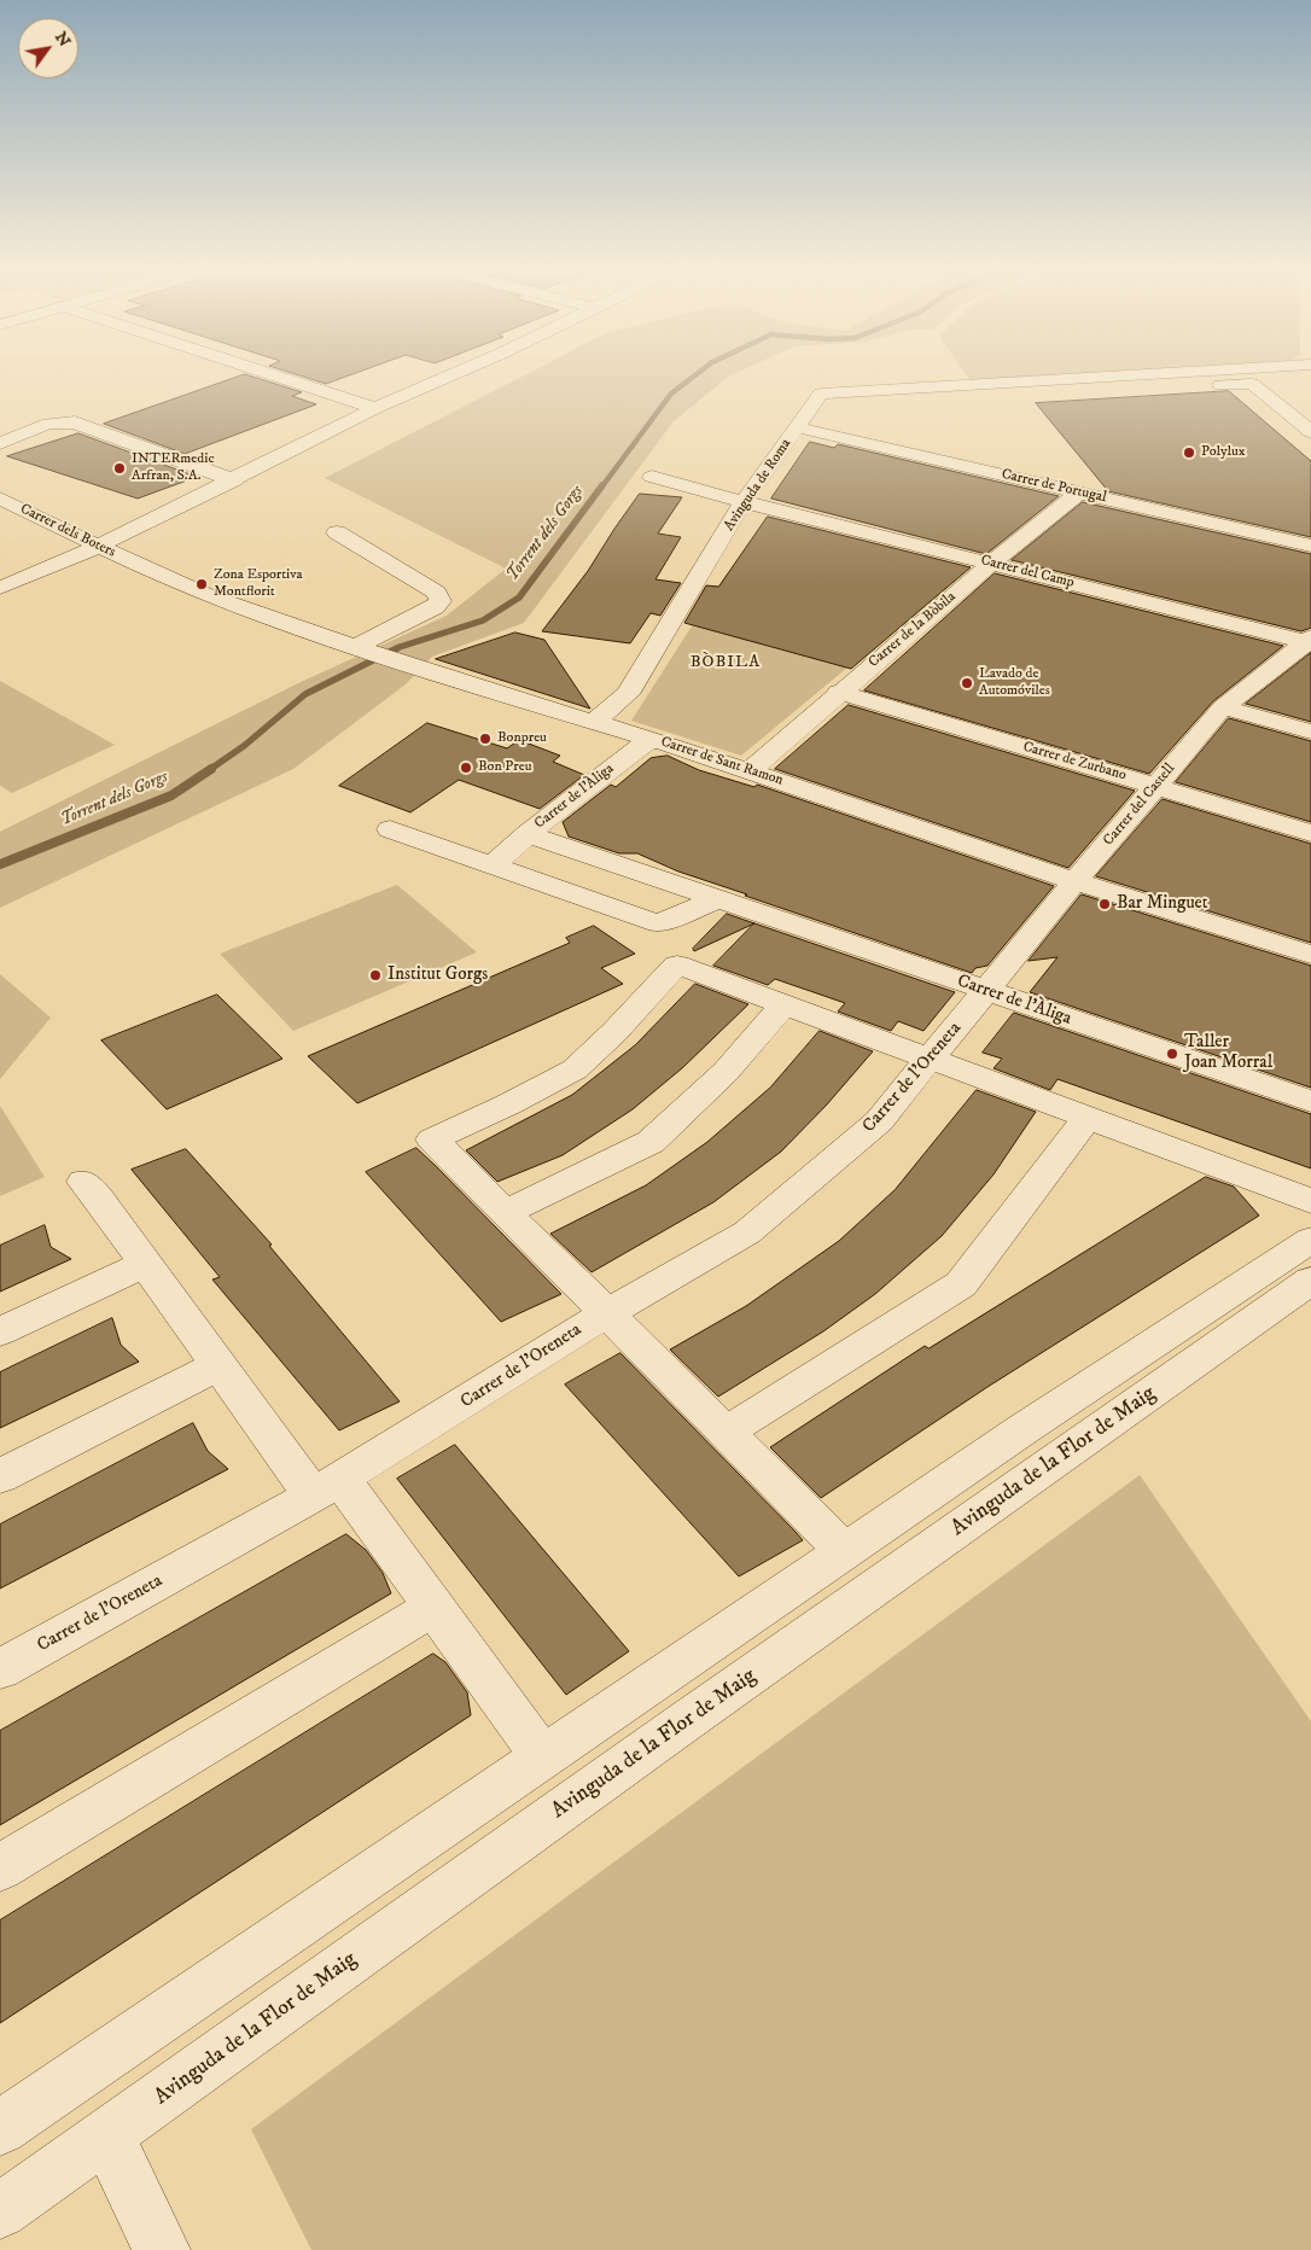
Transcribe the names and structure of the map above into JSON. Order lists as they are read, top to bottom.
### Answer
{
  "streets": {
    "street": [
      "Avinguda de Roma",
      "Carrer de Portugal",
      "Carrer dels Boters",
      "Carrer del Camp",
      "Carrer de la Bòbila",
      "Carrer de Sant Ramon",
      "Carrer de Zurbano",
      "Carrer de l'Àliga",
      "Carrer del Castell",
      "Carrer de l'Oreneta",
      "Avinguda de la Flor de Maig"
    ]
  },
  "crossings": [
    ["Avinguda de Roma", "Carrer de Portugal"],
    ["Avinguda de Roma", "Carrer del Camp"],
    ["Avinguda de Roma", "Carrer de Sant Ramon"],
    ["Carrer de Portugal", "Carrer de la Bòbila"],
    ["Carrer dels Boters", "Carrer de Sant Ramon"],
    ["Carrer del Camp", "Carrer de la Bòbila"],
    ["Carrer del Camp", "Carrer del Castell"],
    ["Carrer de la Bòbila", "Carrer de Sant Ramon"],
    ["Carrer de la Bòbila", "Carrer de Zurbano"],
    ["Carrer de Sant Ramon", "Carrer de l'Àliga"],
    ["Carrer de Sant Ramon", "Carrer del Castell"],
    ["Carrer de Zurbano", "Carrer del Castell"],
    ["Carrer de l'Àliga", "Carrer del Castell"],
    ["Carrer de l'Àliga", "Carrer de l'Oreneta"],
    ["Carrer del Castell", "Carrer de l'Oreneta"]
  ],
  "districts": ["BÒBILA"],
  "water": ["Torrent dels Gorgs"],
  "places": [
    "Polylux",
    "INTERmedic Arfran, S.A.",
    "Zona Esportiva Montflorit",
    "Lavado de Automóviles",
    "Bonpreu",
    "Bon Preu",
    "Bar Minguet",
    "Institut Gorgs",
    "Taller Joan Morral"
  ],
  "north": "top right"
}
